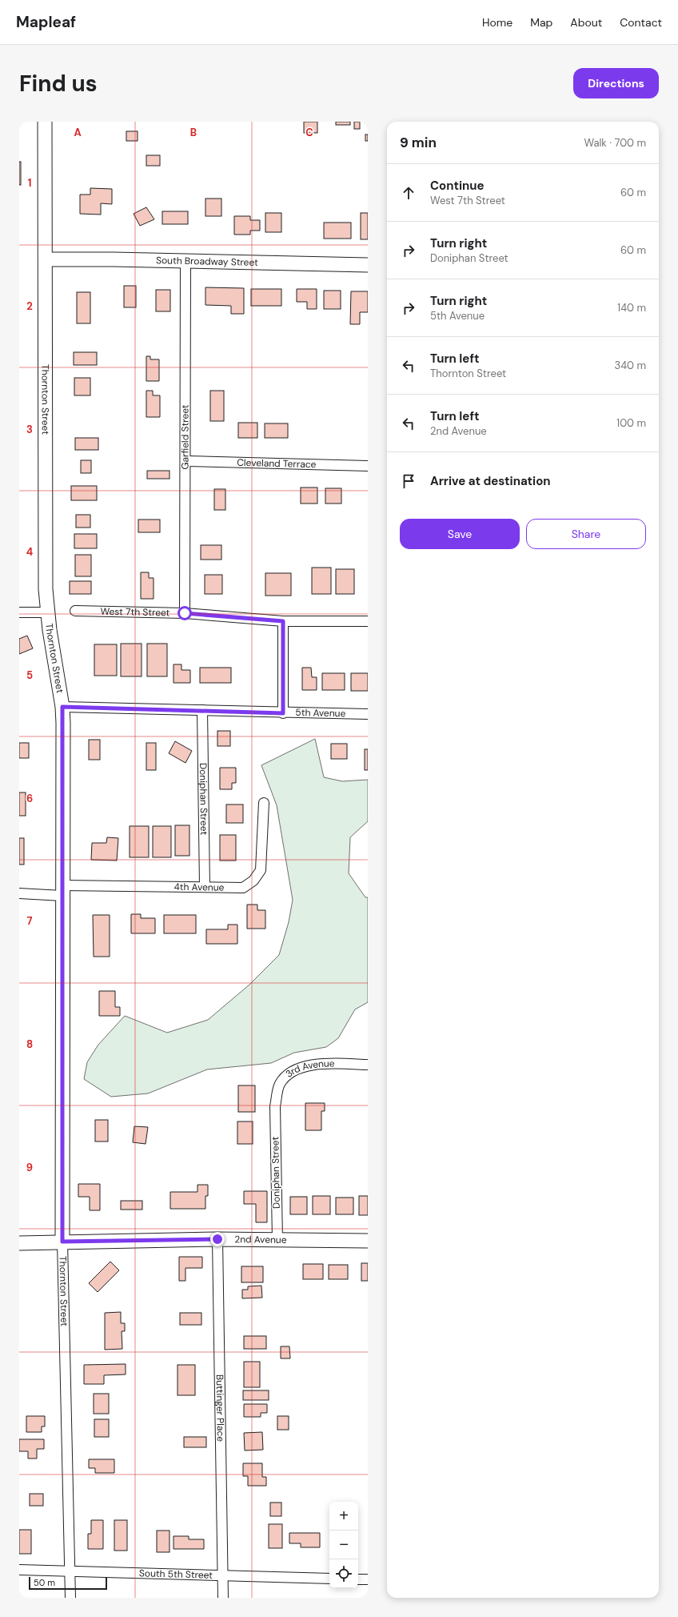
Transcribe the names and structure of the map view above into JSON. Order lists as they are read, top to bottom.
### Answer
{
  "streets": {
    "street": [
      "South Broadway Street",
      "Thornton Street",
      "Garfield Street",
      "Cleveland Terrace",
      "West 7th Street",
      "5th Avenue",
      "Doniphan Street",
      "4th Avenue",
      "3rd Avenue",
      "2nd Avenue",
      "Buttinger Place",
      "South 5th Street"
    ]
  },
  "crossings": [
    ["South Broadway Street", "Thornton Street"],
    ["South Broadway Street", "Garfield Street"],
    ["Thornton Street", "5th Avenue"],
    ["Thornton Street", "4th Avenue"],
    ["Thornton Street", "2nd Avenue"],
    ["Thornton Street", "South 5th Street"],
    ["Garfield Street", "Cleveland Terrace"],
    ["Garfield Street", "West 7th Street"],
    ["5th Avenue", "Doniphan Street"],
    ["Doniphan Street", "4th Avenue"],
    ["Doniphan Street", "3rd Avenue"],
    ["Doniphan Street", "2nd Avenue"],
    ["2nd Avenue", "Buttinger Place"],
    ["Buttinger Place", "South 5th Street"]
  ],
  "scale_bar": "50 m",
  "page": {
    "header": "Mapleaf",
    "nav": [
      "Home",
      "Map",
      "About",
      "Contact"
    ],
    "buttons": [
      "Directions",
      ["Save", "Share"]
    ],
    "title": "Find us",
    "heading": ["9 min", "Walk · 700 m"],
    "list": [
      ["Continue", "West 7th Street", "60 m"],
      ["Turn right", "Doniphan Street", "60 m"],
      ["Turn right", "5th Avenue", "140 m"],
      ["Turn left", "Thornton Street", "340 m"],
      ["Turn left", "2nd Avenue", "100 m"],
      "Arrive at destination"
    ],
    "map_buttons": ["+", "−"],
    "scale": "50 m"
  },
  "grid": {
    "columns": ["A", "B", "C"],
    "rows": [
      "1",
      "2",
      "3",
      "4",
      "5",
      "6",
      "7",
      "8",
      "9"
    ]
  }
}
